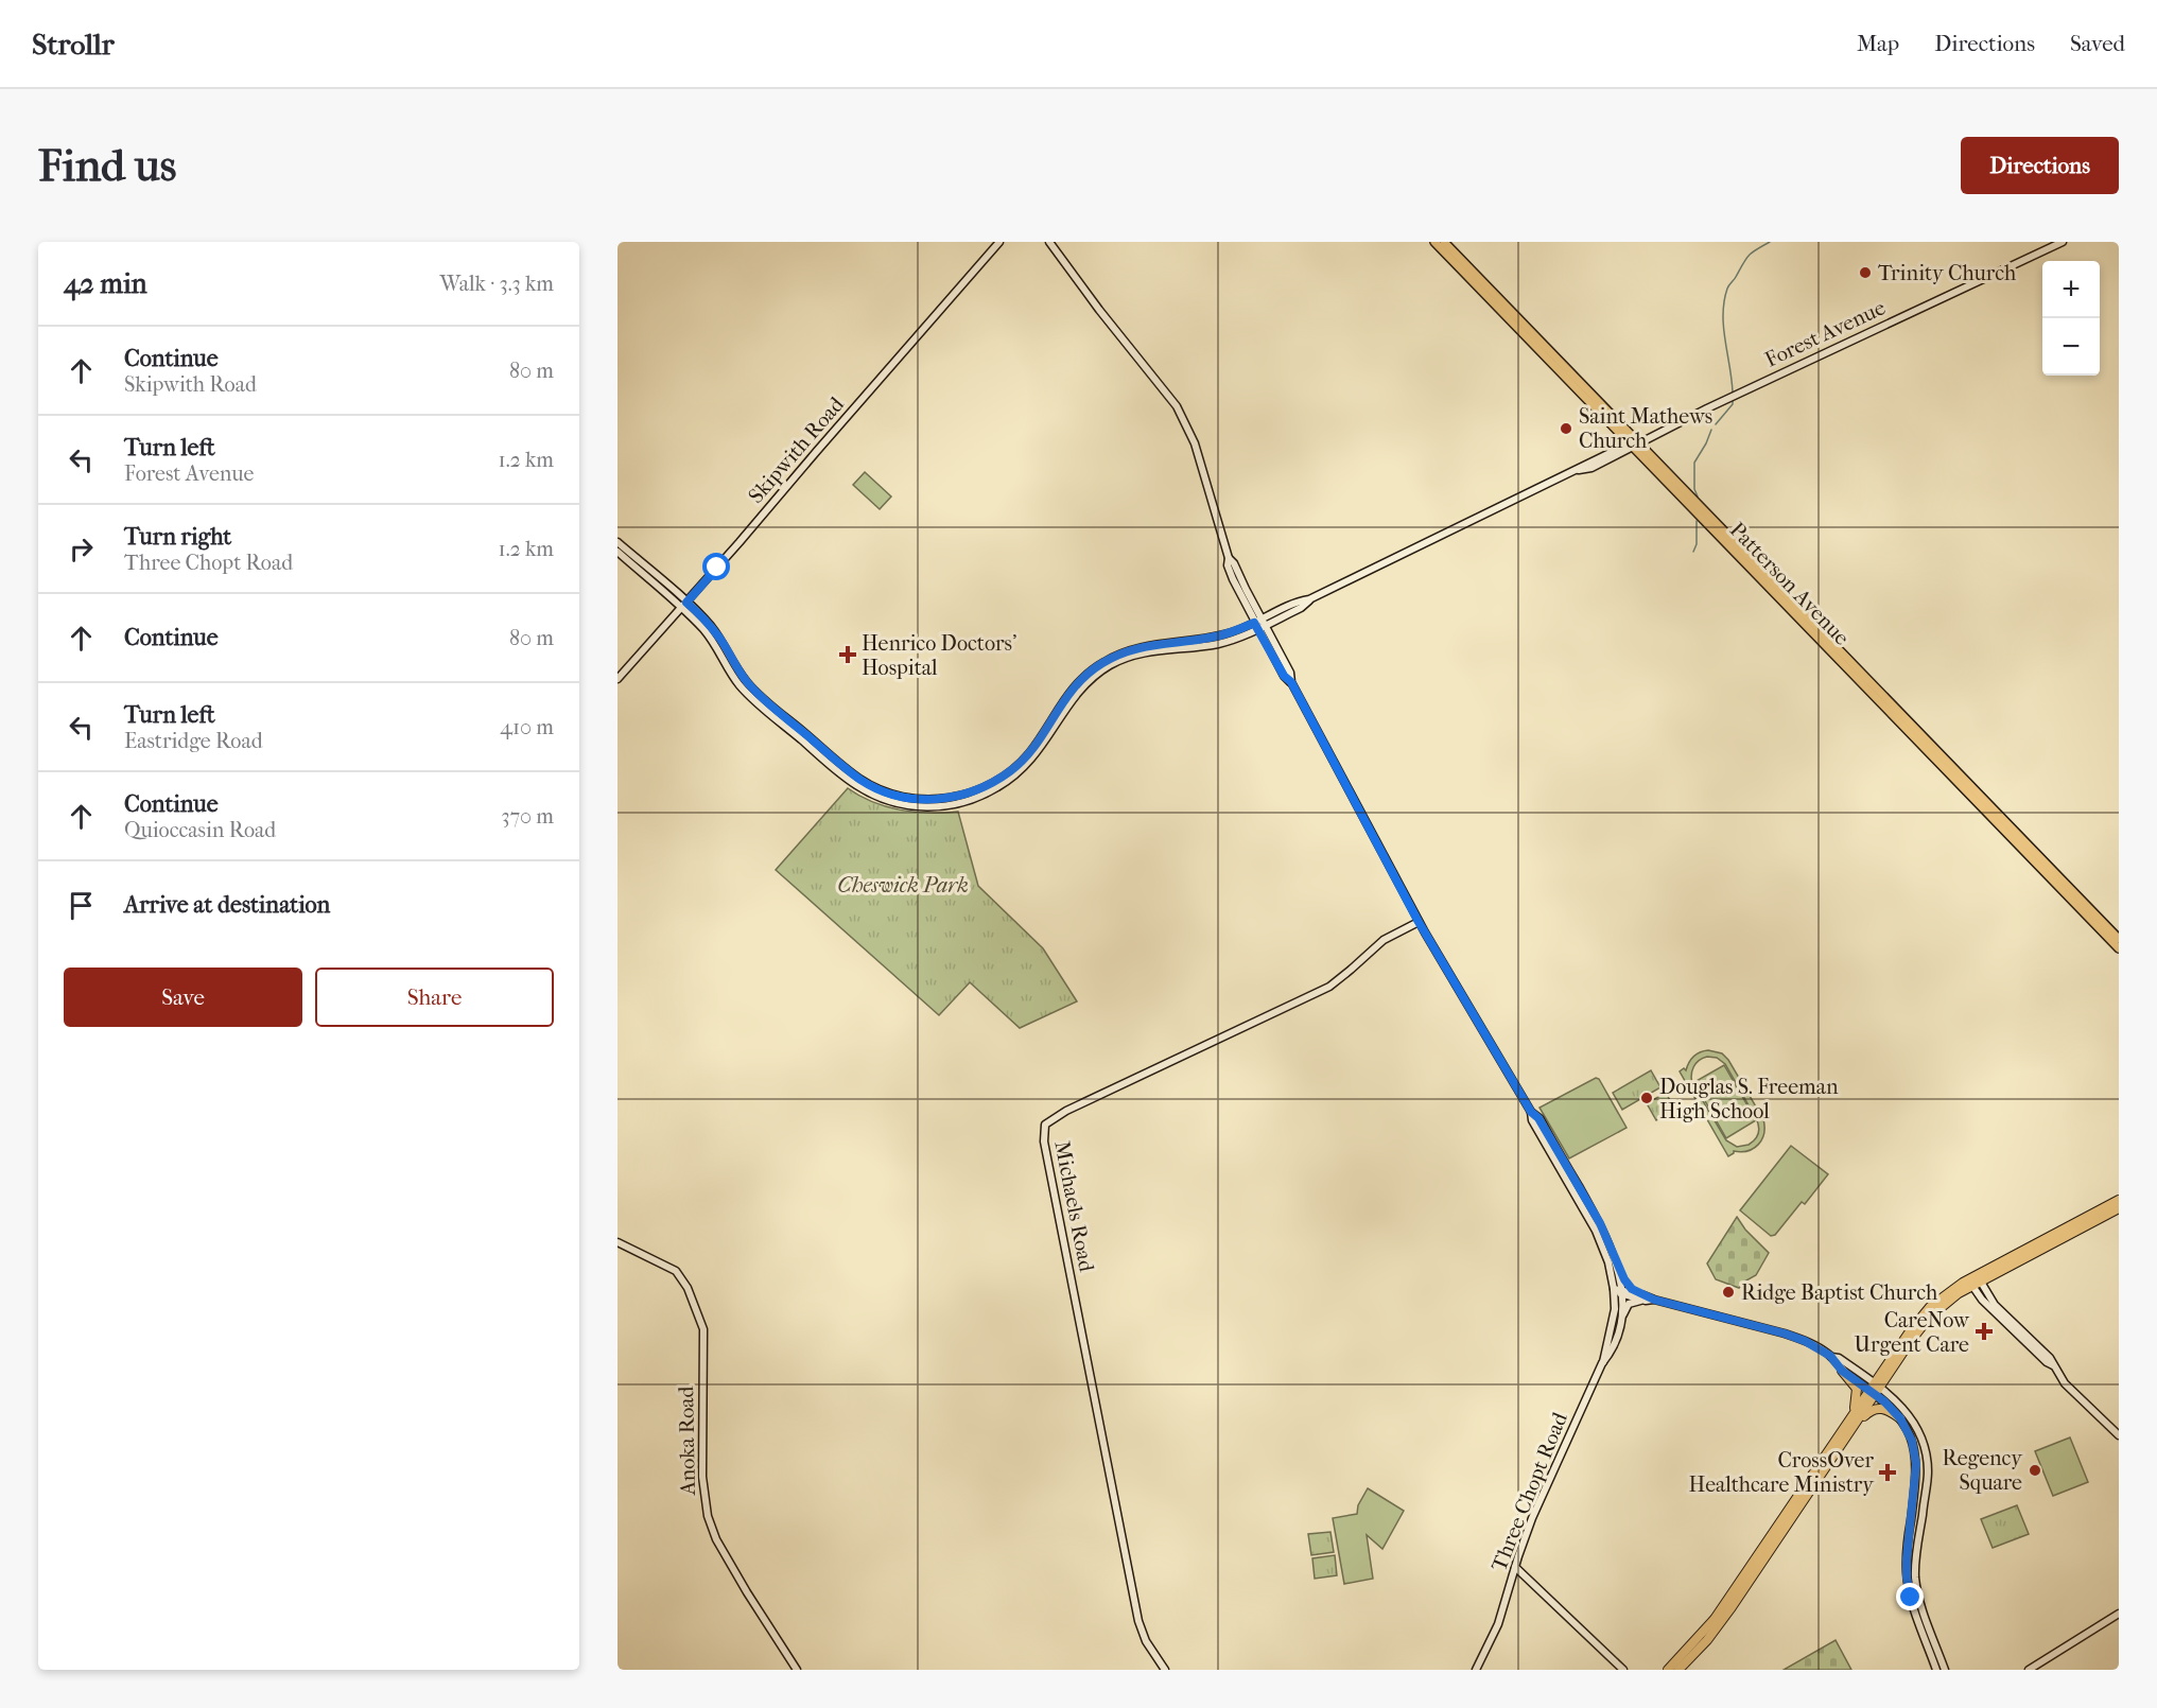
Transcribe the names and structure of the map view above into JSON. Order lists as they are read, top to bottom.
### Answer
{
  "streets": {
    "main road": [
      "Forest Avenue",
      "Skipwith Road",
      "Patterson Avenue",
      "Michaels Road",
      "Anoka Road",
      "Three Chopt Road"
    ]
  },
  "crossings": [
    ["Forest Avenue", "Skipwith Road"],
    ["Forest Avenue", "Patterson Avenue"],
    ["Forest Avenue", "Three Chopt Road"],
    ["Michaels Road", "Three Chopt Road"]
  ],
  "parks": ["Cheswick Park"],
  "places": {
    "other": [
      "Trinity Church",
      "Saint Mathews Church",
      "Douglas S. Freeman High School",
      "Ridge Baptist Church",
      "Regency Square"
    ],
    "health": ["Henrico Doctors' Hospital", "CareNow Urgent Care", "CrossOver Healthcare Ministry"]
  },
  "page": {
    "header": "Strollr",
    "nav": ["Map", "Directions", "Saved"],
    "buttons": [
      "Directions",
      ["Save", "Share"]
    ],
    "title": "Find us",
    "heading": ["42 min", "Walk · 3.3 km"],
    "map_buttons": ["+", "−"],
    "list": [
      ["Continue", "Skipwith Road", "80 m"],
      ["Turn left", "Forest Avenue", "1.2 km"],
      ["Turn right", "Three Chopt Road", "1.2 km"],
      ["Continue", "80 m"],
      ["Turn left", "Eastridge Road", "410 m"],
      ["Continue", "Quioccasin Road", "370 m"],
      "Arrive at destination"
    ]
  }
}
